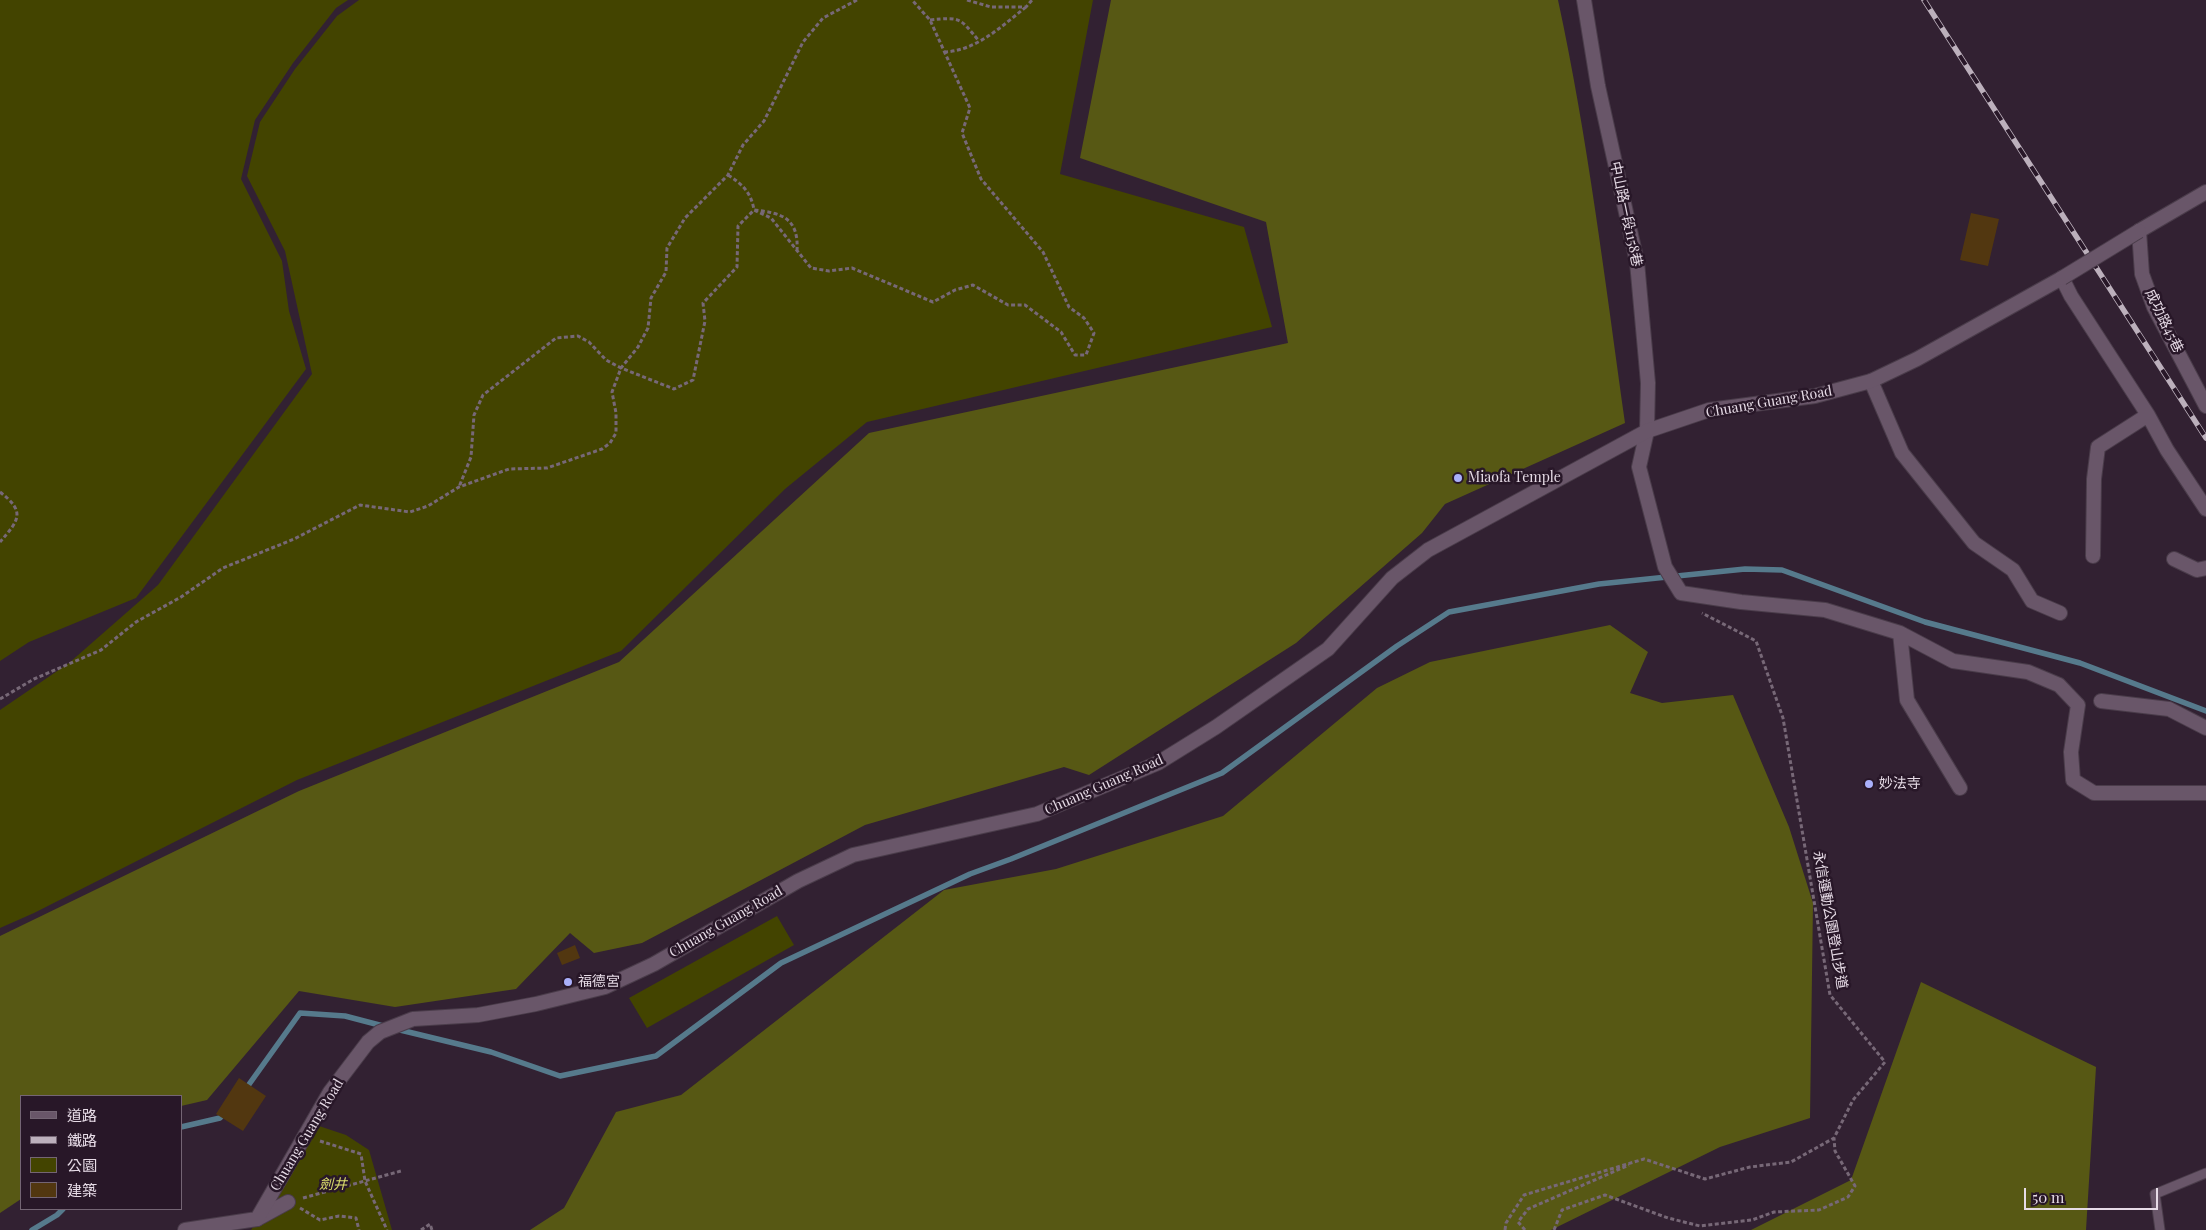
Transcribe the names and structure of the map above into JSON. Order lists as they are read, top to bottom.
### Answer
{
  "streets": {
    "street": ["中山路一段1158巷", "成功路45巷", "Chuang Guang Road"],
    "path": ["永信運動公園登山步道"]
  },
  "crossings": [
    ["中山路一段1158巷", "Chuang Guang Road"],
    ["中山路一段1158巷", "永信運動公園登山步道"],
    ["成功路45巷", "Chuang Guang Road"]
  ],
  "parks": ["劍井"],
  "places": ["Miaofa Temple", "妙法寺", "福德宮"],
  "legend": [
    "道路",
    "鐵路",
    "公園",
    "建築"
  ],
  "scale_bar": "50 m"
}
